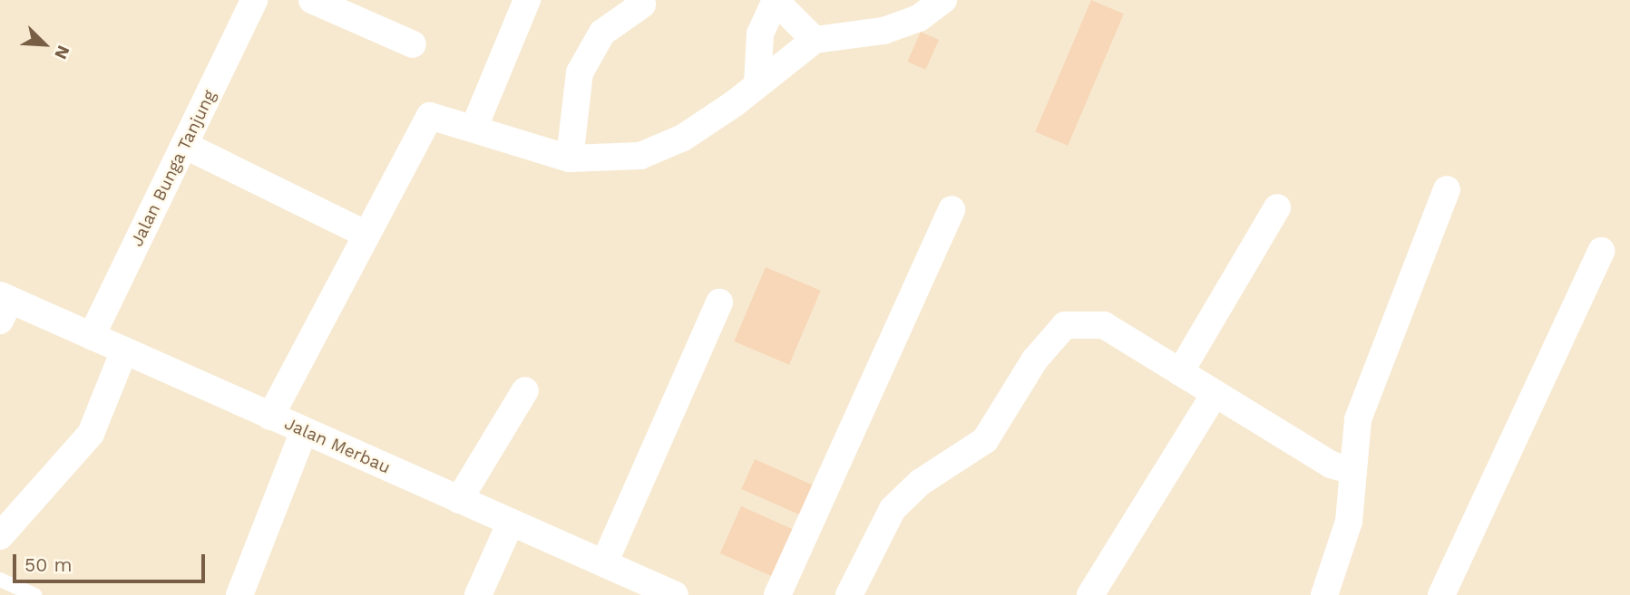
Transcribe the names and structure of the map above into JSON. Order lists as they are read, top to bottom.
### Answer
{
  "streets": {
    "street": ["Jalan Bunga Tanjung", "Jalan Merbau"]
  },
  "crossings": [
    ["Jalan Bunga Tanjung", "Jalan Merbau"]
  ],
  "scale_bar": "50 m",
  "north": "bottom right"
}
